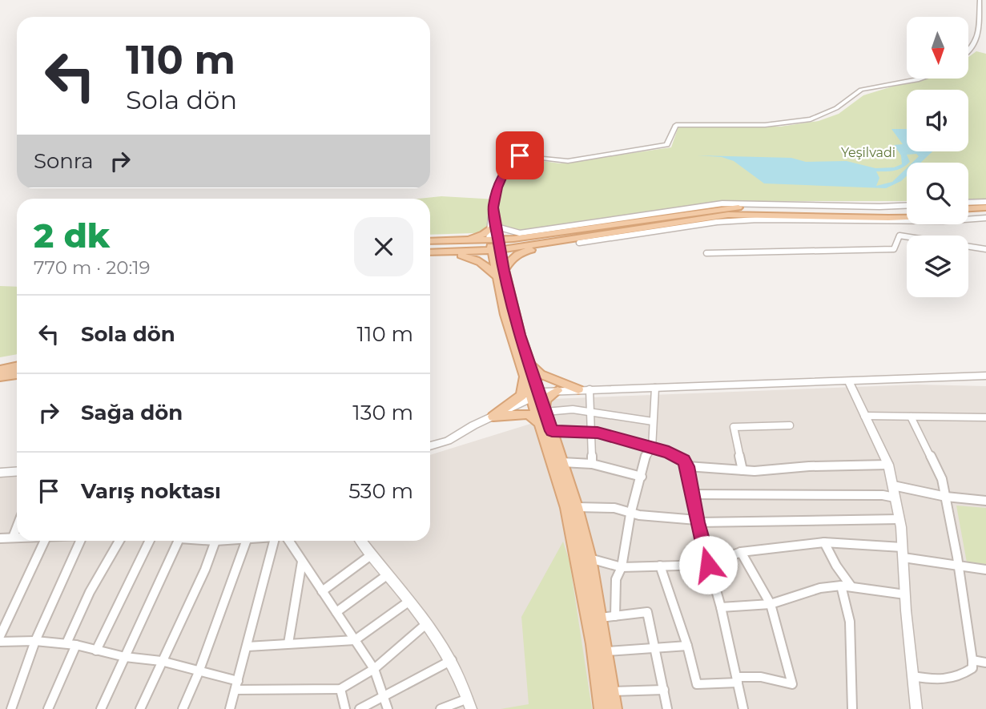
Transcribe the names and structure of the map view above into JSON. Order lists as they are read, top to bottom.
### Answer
{
  "parks": ["Yeşilvadi"],
  "north": "bottom",
  "page": {
    "turn": ["110 m", "Sola dön"],
    "then": "Sonra",
    "heading": ["2 dk", "770 m · 20:19"],
    "list": [
      {
        "name": "Sola dön",
        "value": "110 m"
      },
      {
        "name": "Sağa dön",
        "value": "130 m"
      },
      {
        "name": "Varış noktası",
        "value": "530 m"
      }
    ]
  }
}
